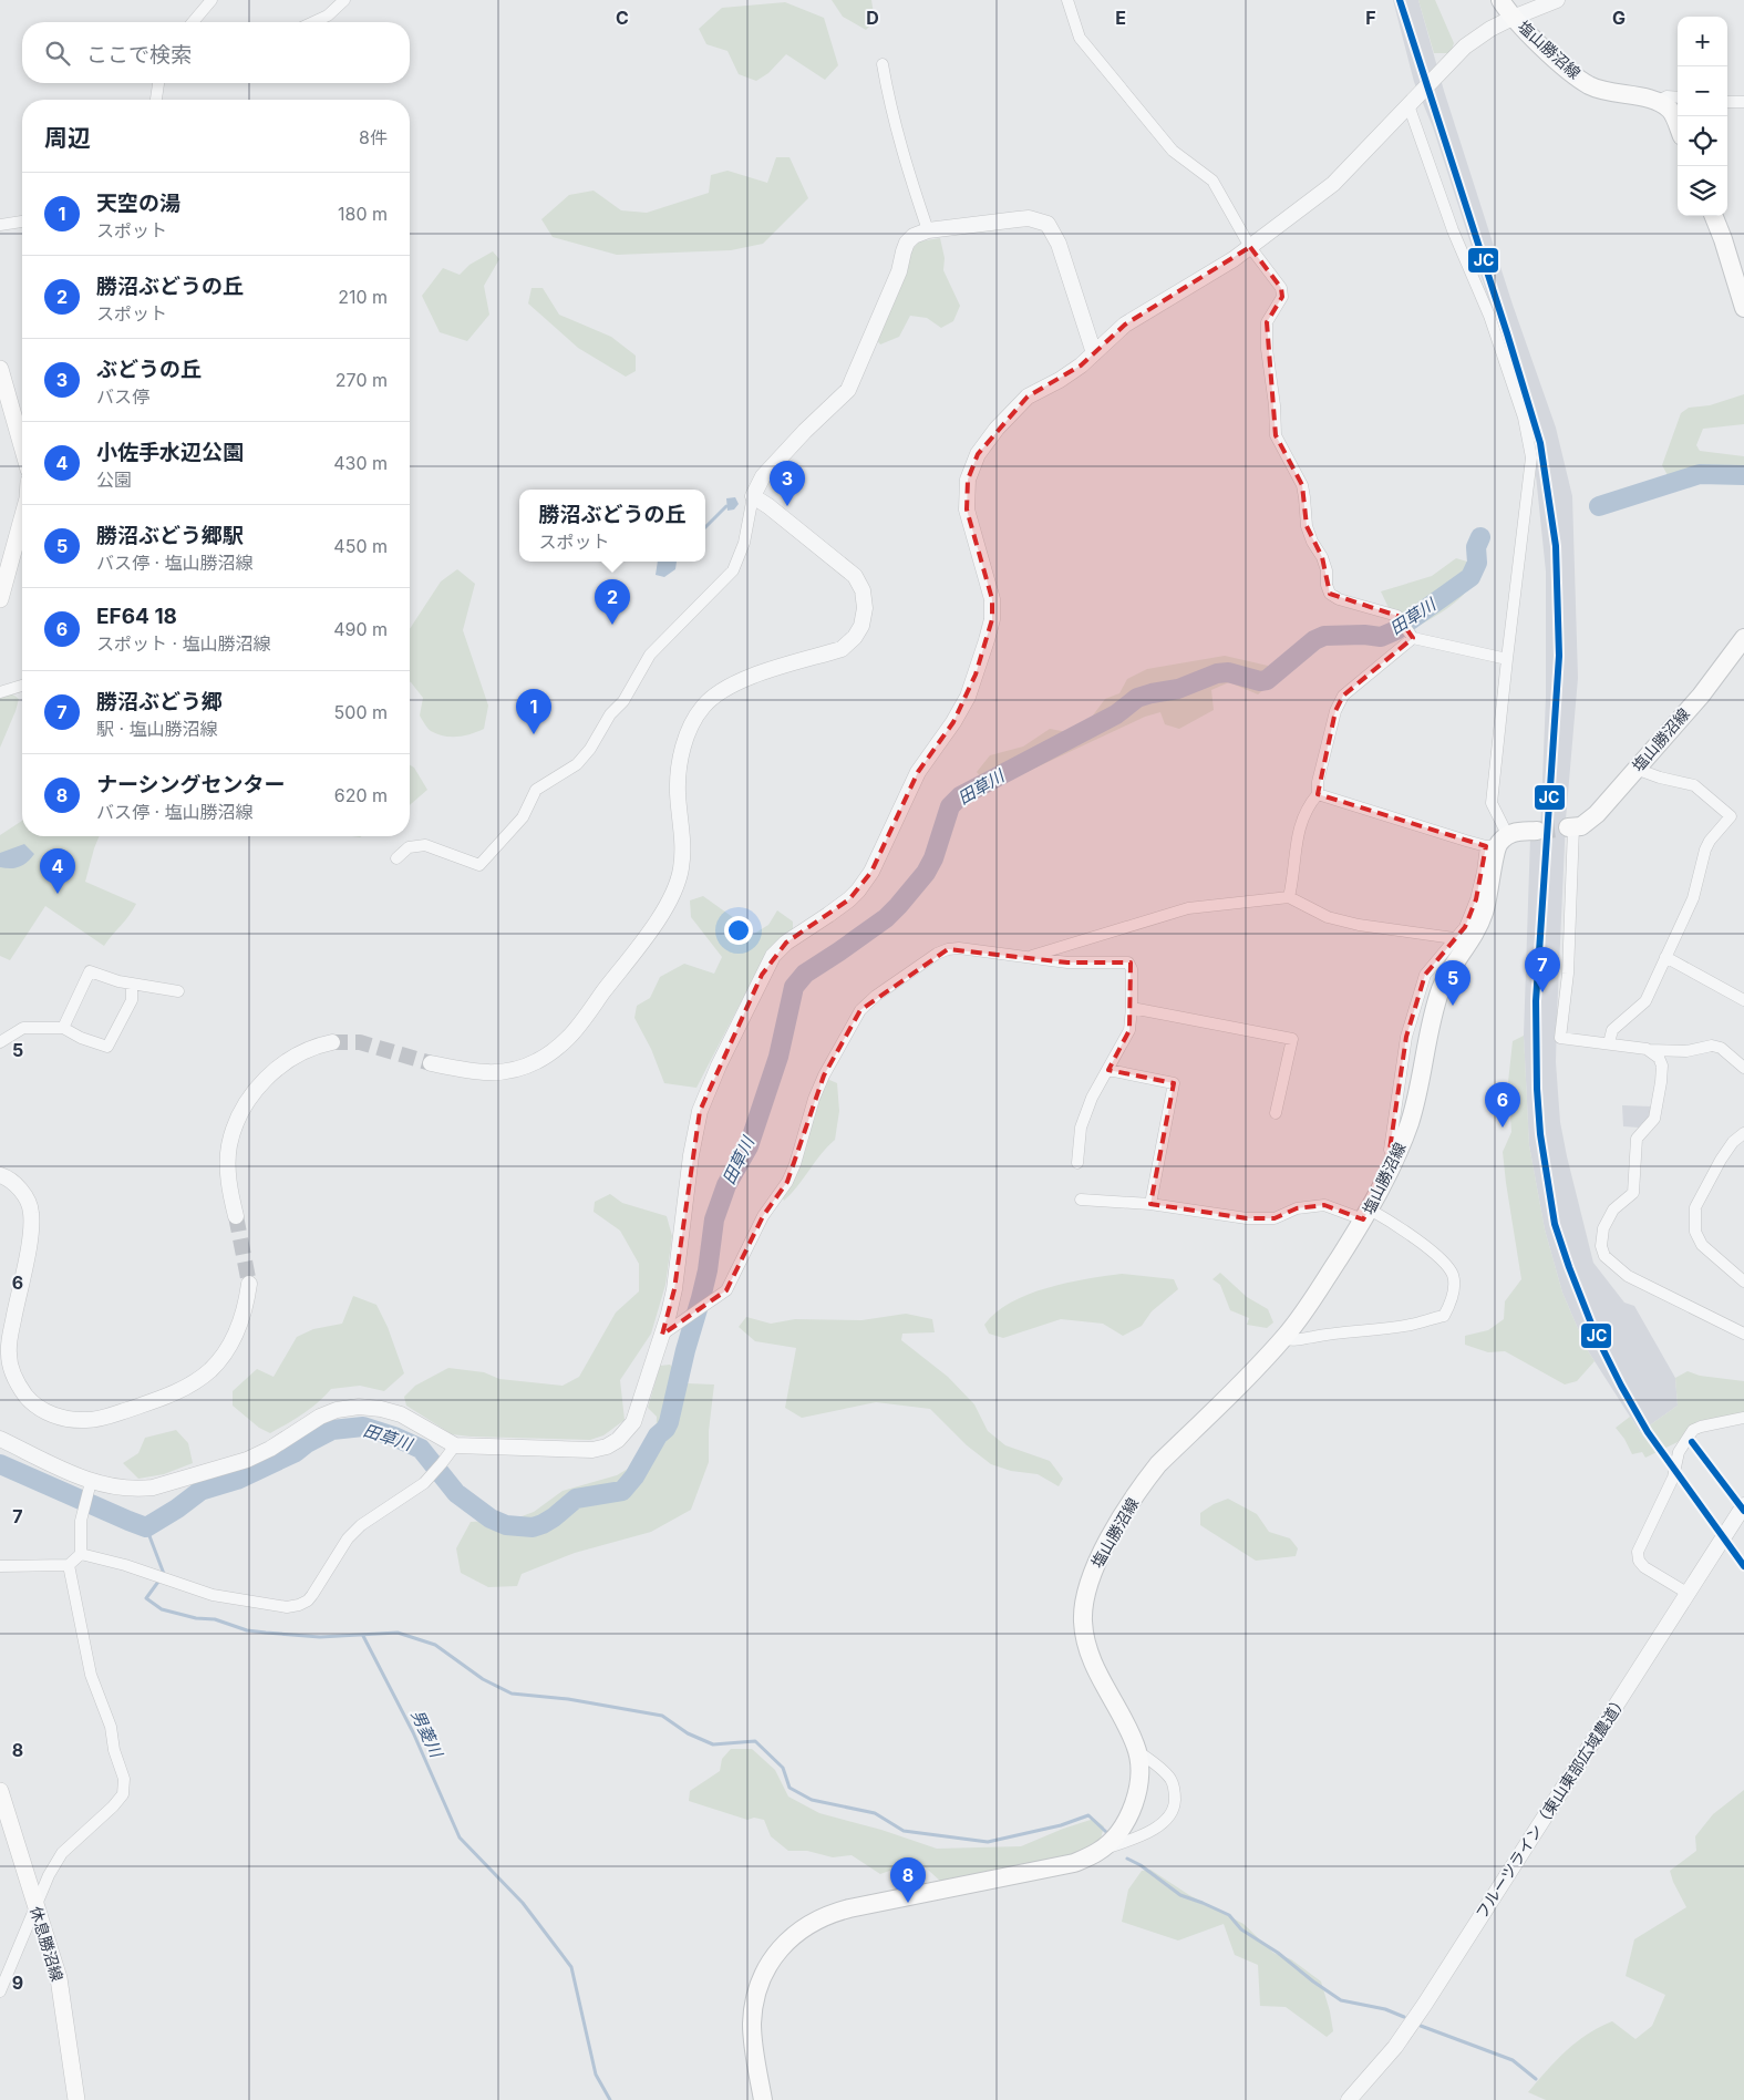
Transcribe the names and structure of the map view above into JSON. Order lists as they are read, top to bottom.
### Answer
{
  "streets": {
    "main road": ["塩山勝沼線", "休息勝沼線"],
    "street": ["フルーツライン（東山東部広域農道）"]
  },
  "water": ["田草川", "男菱川"],
  "lines": ["transit line JC"],
  "page": {
    "map_buttons": ["+", "−"],
    "search": "ここで検索",
    "heading": ["周辺", "8件"],
    "list": [
      {
        "mark": "1",
        "name": "天空の湯",
        "note": "スポット",
        "value": "180 m"
      },
      {
        "mark": "2",
        "name": "勝沼ぶどうの丘",
        "note": "スポット",
        "value": "210 m"
      },
      {
        "mark": "3",
        "name": "ぶどうの丘",
        "note": "バス停",
        "value": "270 m"
      },
      {
        "mark": "4",
        "name": "小佐手水辺公園",
        "note": "公園",
        "value": "430 m"
      },
      {
        "mark": "5",
        "name": "勝沼ぶどう郷駅",
        "note": "バス停 · 塩山勝沼線",
        "value": "450 m"
      },
      {
        "mark": "6",
        "name": "EF64 18",
        "note": "スポット · 塩山勝沼線",
        "value": "490 m"
      },
      {
        "mark": "7",
        "name": "勝沼ぶどう郷",
        "note": "駅 · 塩山勝沼線",
        "value": "500 m"
      },
      {
        "mark": "8",
        "name": "ナーシングセンター",
        "note": "バス停 · 塩山勝沼線",
        "value": "620 m"
      }
    ],
    "pins": [
      "3",
      "2",
      "1",
      "4",
      "7",
      "5",
      "6",
      "8"
    ],
    "popup": ["勝沼ぶどうの丘", "スポット"]
  },
  "grid": {
    "columns": [
      "C",
      "D",
      "E",
      "F",
      "G"
    ],
    "rows": [
      "5",
      "6",
      "7",
      "8",
      "9"
    ]
  }
}
